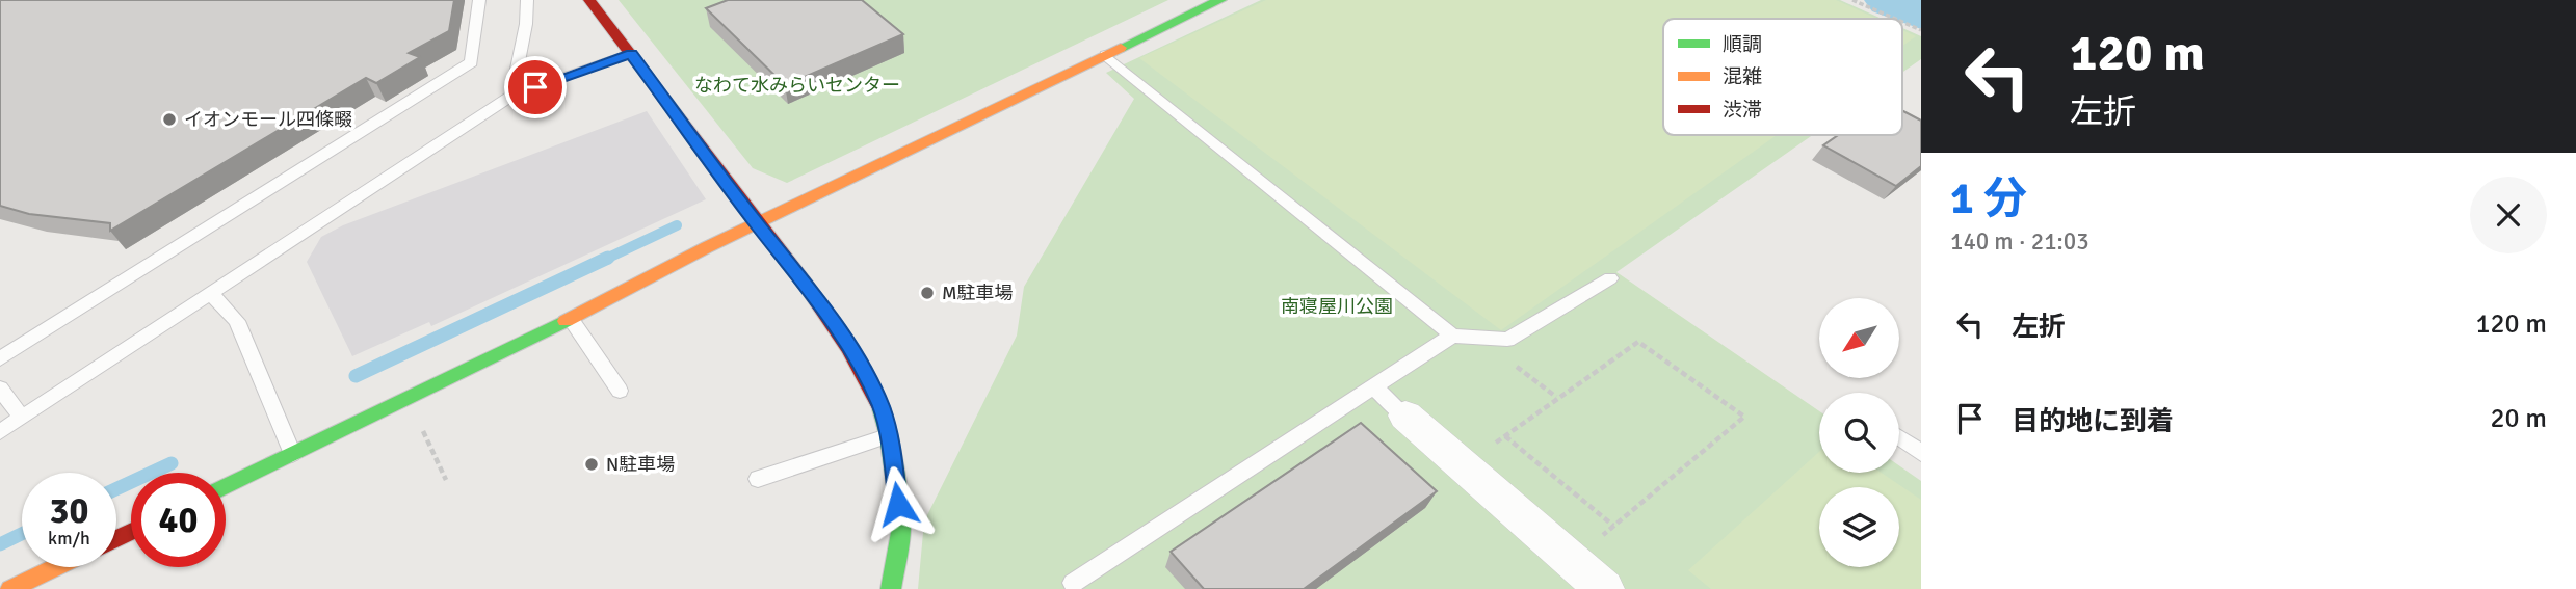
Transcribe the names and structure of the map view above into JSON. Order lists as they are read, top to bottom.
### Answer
{
  "parks": ["なわて水みらいセンター", "南寝屋川公園"],
  "places": ["イオンモール四條畷", "M駐車場", "N駐車場"],
  "legend": ["順調", "混雑", "渋滞"],
  "north": "bottom left",
  "page": {
    "turn": ["120 m", "左折"],
    "heading": ["1 分", "140 m · 21:03"],
    "list": [
      {
        "name": "左折",
        "value": "120 m"
      },
      {
        "name": "目的地に到着",
        "value": "20 m"
      }
    ],
    "speed": "30 km/h",
    "limit": "40"
  }
}
